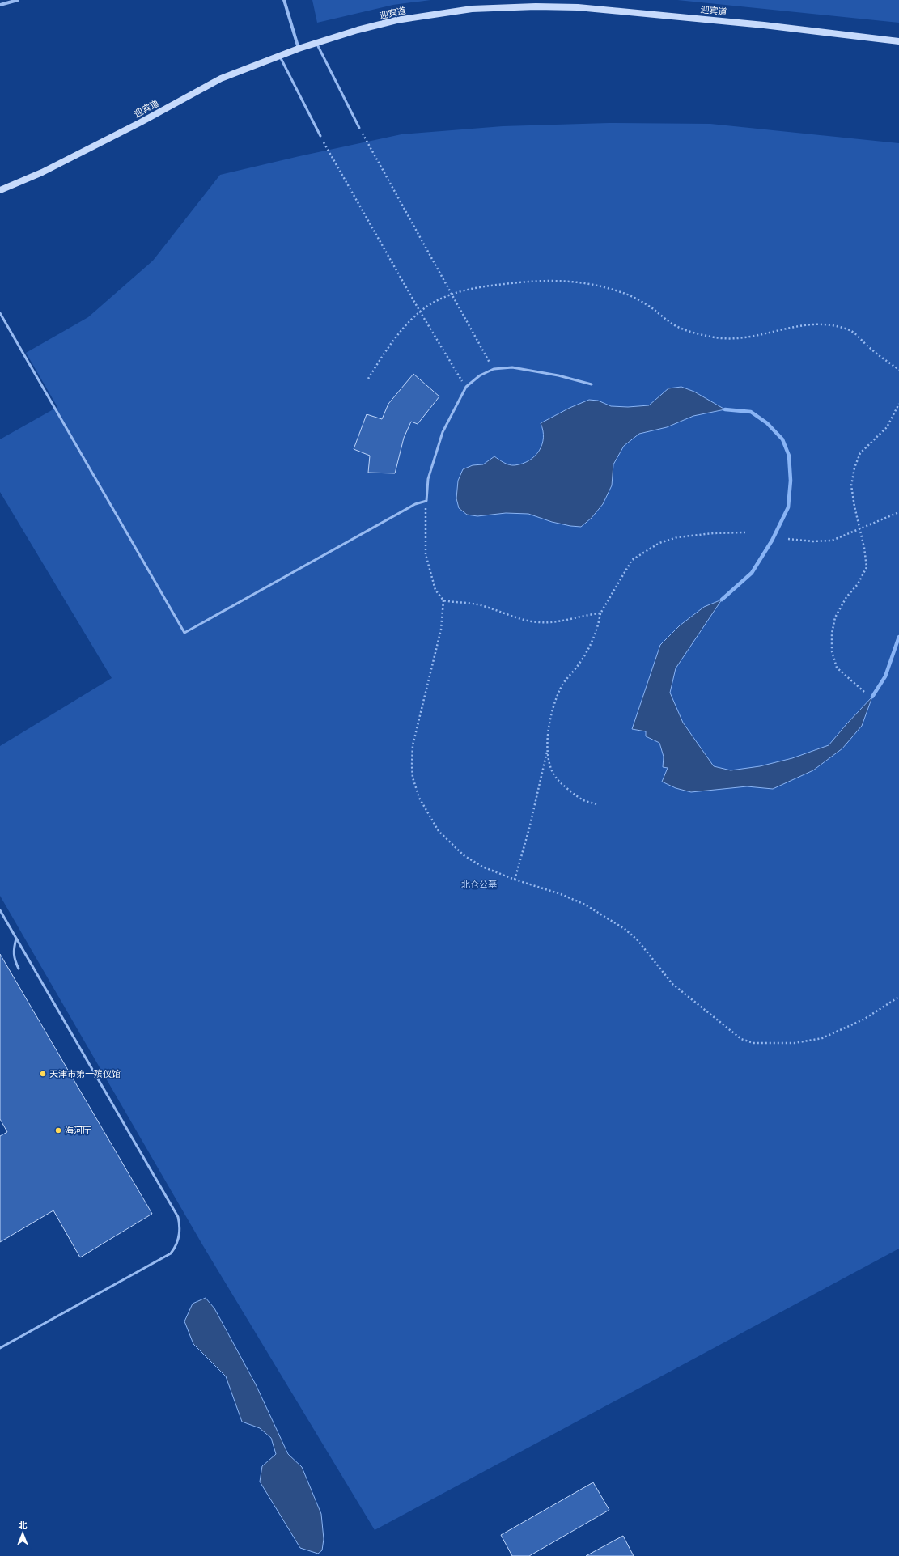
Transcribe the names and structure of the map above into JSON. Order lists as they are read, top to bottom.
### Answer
{
  "streets": {
    "street": ["迎宾道"]
  },
  "parks": ["北仓公墓"],
  "places": ["天津市第一殡仪馆", "海河厅"],
  "north": "top"
}
